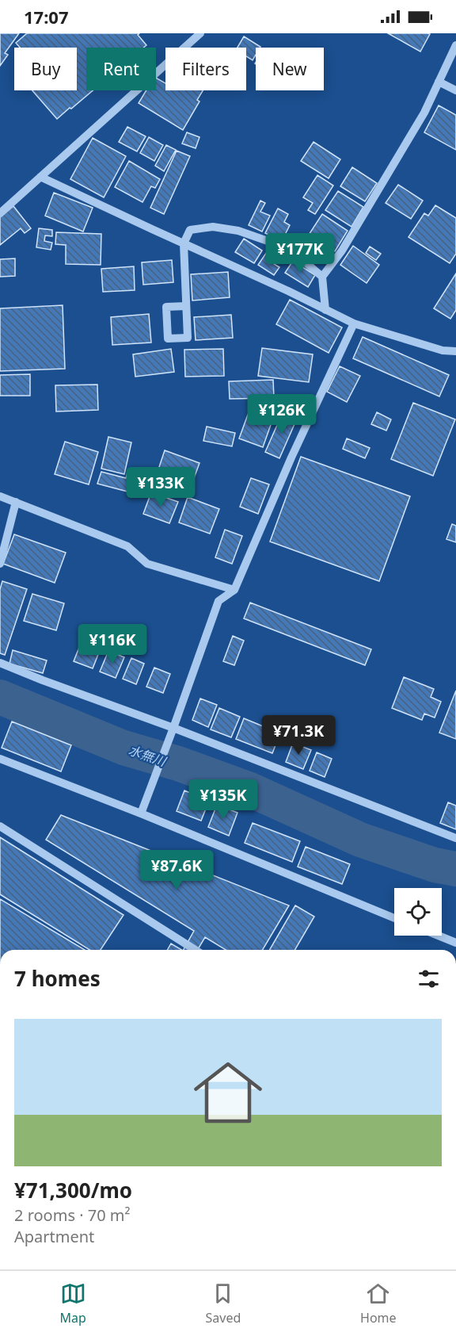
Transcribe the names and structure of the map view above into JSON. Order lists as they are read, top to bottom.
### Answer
{
  "water": ["水無川"],
  "page": {
    "status": "17:07",
    "chip": [
      "Buy",
      "Rent",
      "Filters",
      "New"
    ],
    "price": [
      "¥177K",
      "¥126K",
      "¥133K",
      "¥116K",
      "¥71.3K",
      "¥135K",
      "¥87.6K"
    ],
    "heading": "7 homes",
    "list": [
      {
        "name": "¥71,300/mo",
        "note": "2 rooms · 70 m² · Apartment"
      }
    ],
    "tabs": ["Map", "Saved", "Home"]
  }
}
